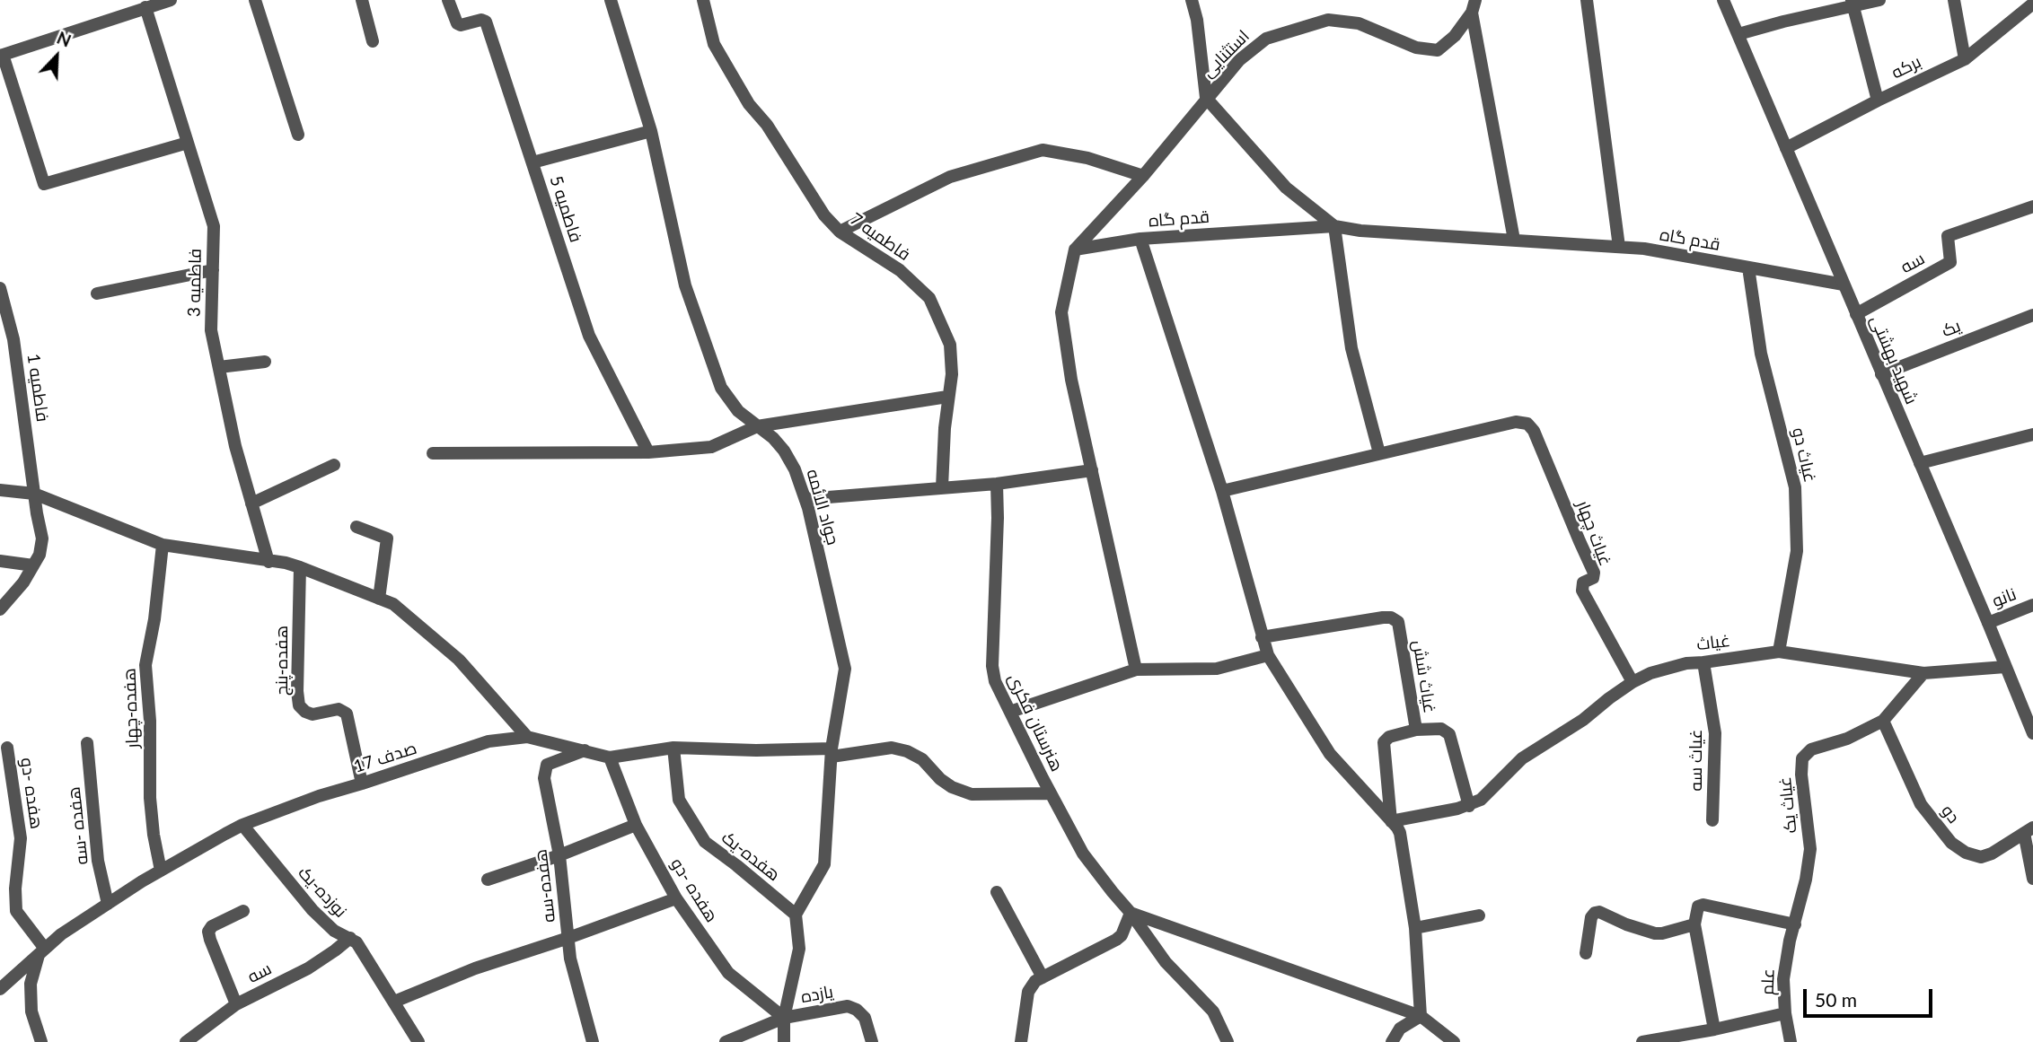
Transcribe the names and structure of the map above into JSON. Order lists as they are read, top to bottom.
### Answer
{
  "streets": {
    "street": [
      "استثنایی",
      "برکه",
      "فاطمیه 5",
      "قدم گاه",
      "فاطمیه 7",
      "سه",
      "فاطمیه 3",
      "یک",
      "شهید بهشتی",
      "فاطمیه 1",
      "غیاث دو",
      "جواد الائمه",
      "غیاث چهار",
      "نانو",
      "غیاث",
      "هفده-پنج",
      "غیاث شش",
      "هفده-چهار",
      "هنرستان فکری",
      "صدف 17",
      "غیاث سه",
      "هفده -دو",
      "غیاث یک",
      "دو",
      "هفده -سه",
      "هفده-یک",
      "هفده-سه",
      "نوزده-یک",
      "علم",
      "یازده"
    ]
  },
  "crossings": [
    ["استثنایی", "قدم گاه"],
    ["برکه", "شهید بهشتی"],
    ["قدم گاه", "شهید بهشتی"],
    ["قدم گاه", "غیاث دو"],
    ["سه", "شهید بهشتی"],
    ["سه", "نوزده-یک"],
    ["یک", "شهید بهشتی"],
    ["شهید بهشتی", "نانو"],
    ["شهید بهشتی", "غیاث"],
    ["غیاث دو", "غیاث"],
    ["جواد الائمه", "صدف 17"],
    ["جواد الائمه", "هفده-یک"],
    ["غیاث چهار", "غیاث"],
    ["غیاث", "غیاث شش"],
    ["غیاث", "غیاث سه"],
    ["غیاث", "غیاث یک"],
    ["هفده-پنج", "صدف 17"],
    ["هفده-چهار", "صدف 17"],
    ["هنرستان فکری", "صدف 17"],
    ["صدف 17", "هفده -دو"],
    ["صدف 17", "هفده -سه"],
    ["صدف 17", "هفده-یک"],
    ["صدف 17", "هفده-سه"],
    ["صدف 17", "نوزده-یک"],
    ["هفده -دو", "یازده"],
    ["غیاث یک", "دو"],
    ["غیاث یک", "علم"]
  ],
  "scale_bar": "50 m",
  "north": "top right"
}
